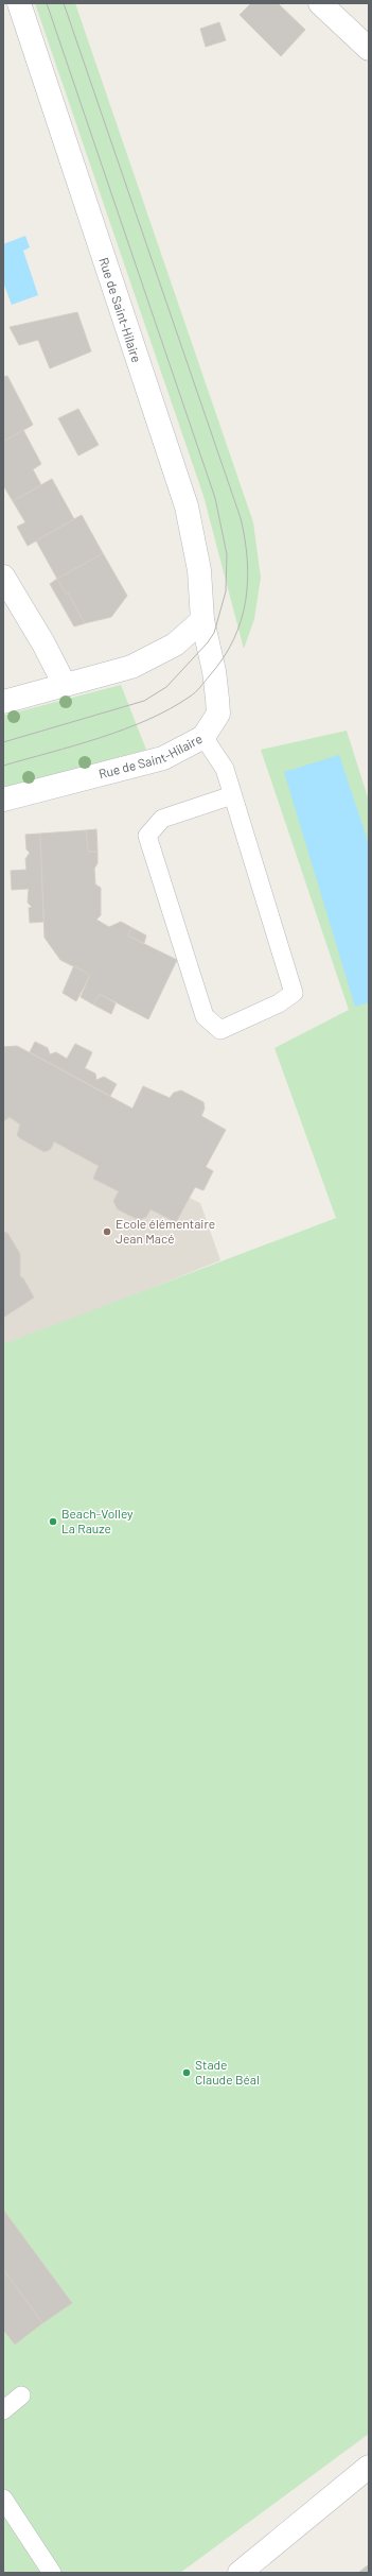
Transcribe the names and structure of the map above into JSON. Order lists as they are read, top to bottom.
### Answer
{
  "streets": {
    "street": ["Rue de Saint-Hilaire"]
  },
  "places": ["Ecole élémentaire Jean Macé", "Beach-Volley La Rauze", "Stade Claude Béal"]
}
